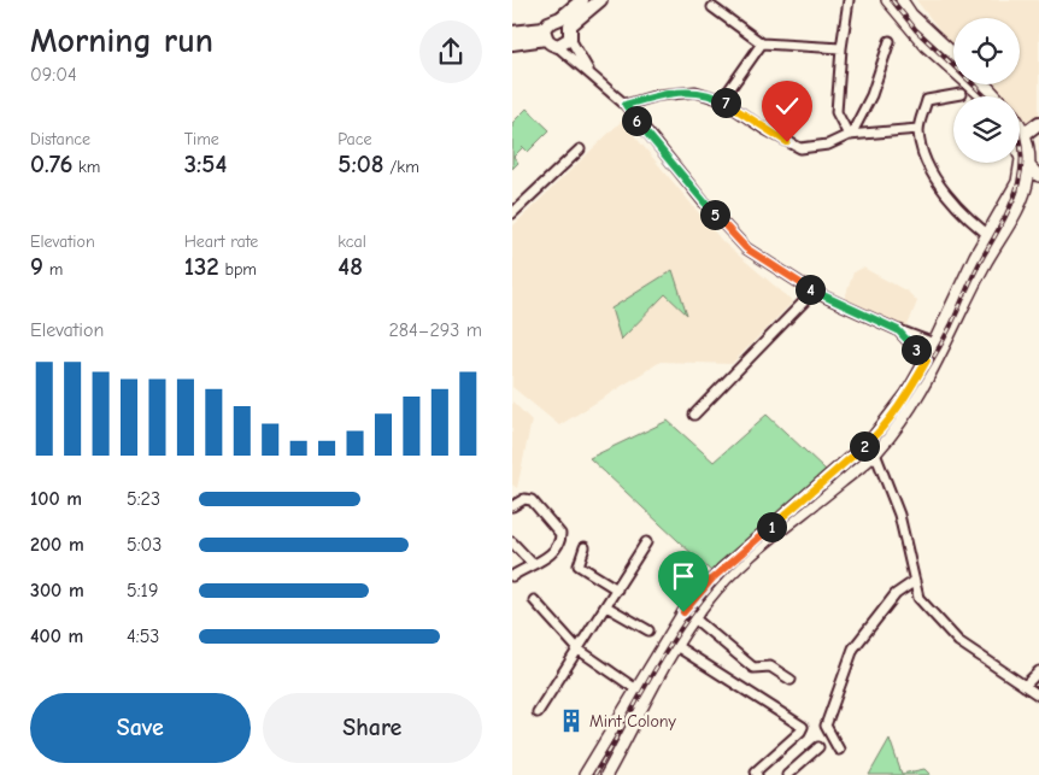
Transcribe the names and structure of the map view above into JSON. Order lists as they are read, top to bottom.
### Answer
{
  "places": {
    "building": ["Mint Colony"]
  },
  "page": {
    "heading": ["Morning run", "09:04"],
    "pins": [
      "7",
      "6",
      "5",
      "4",
      "3",
      "2",
      "1"
    ],
    "stats": [
      ["Distance", "0.76 km"],
      ["Time", "3:54"],
      ["Pace", "5:08 /km"],
      ["Elevation", "9 m"],
      ["Heart rate", "132 bpm"],
      ["kcal", "48"]
    ],
    "chart": ["Elevation", "284–293 m"],
    "list": [
      {
        "name": "100 m",
        "note": "5:23"
      },
      {
        "name": "200 m",
        "note": "5:03"
      },
      {
        "name": "300 m",
        "note": "5:19"
      },
      {
        "name": "400 m",
        "note": "4:53"
      }
    ],
    "buttons": ["Save", "Share"]
  }
}
